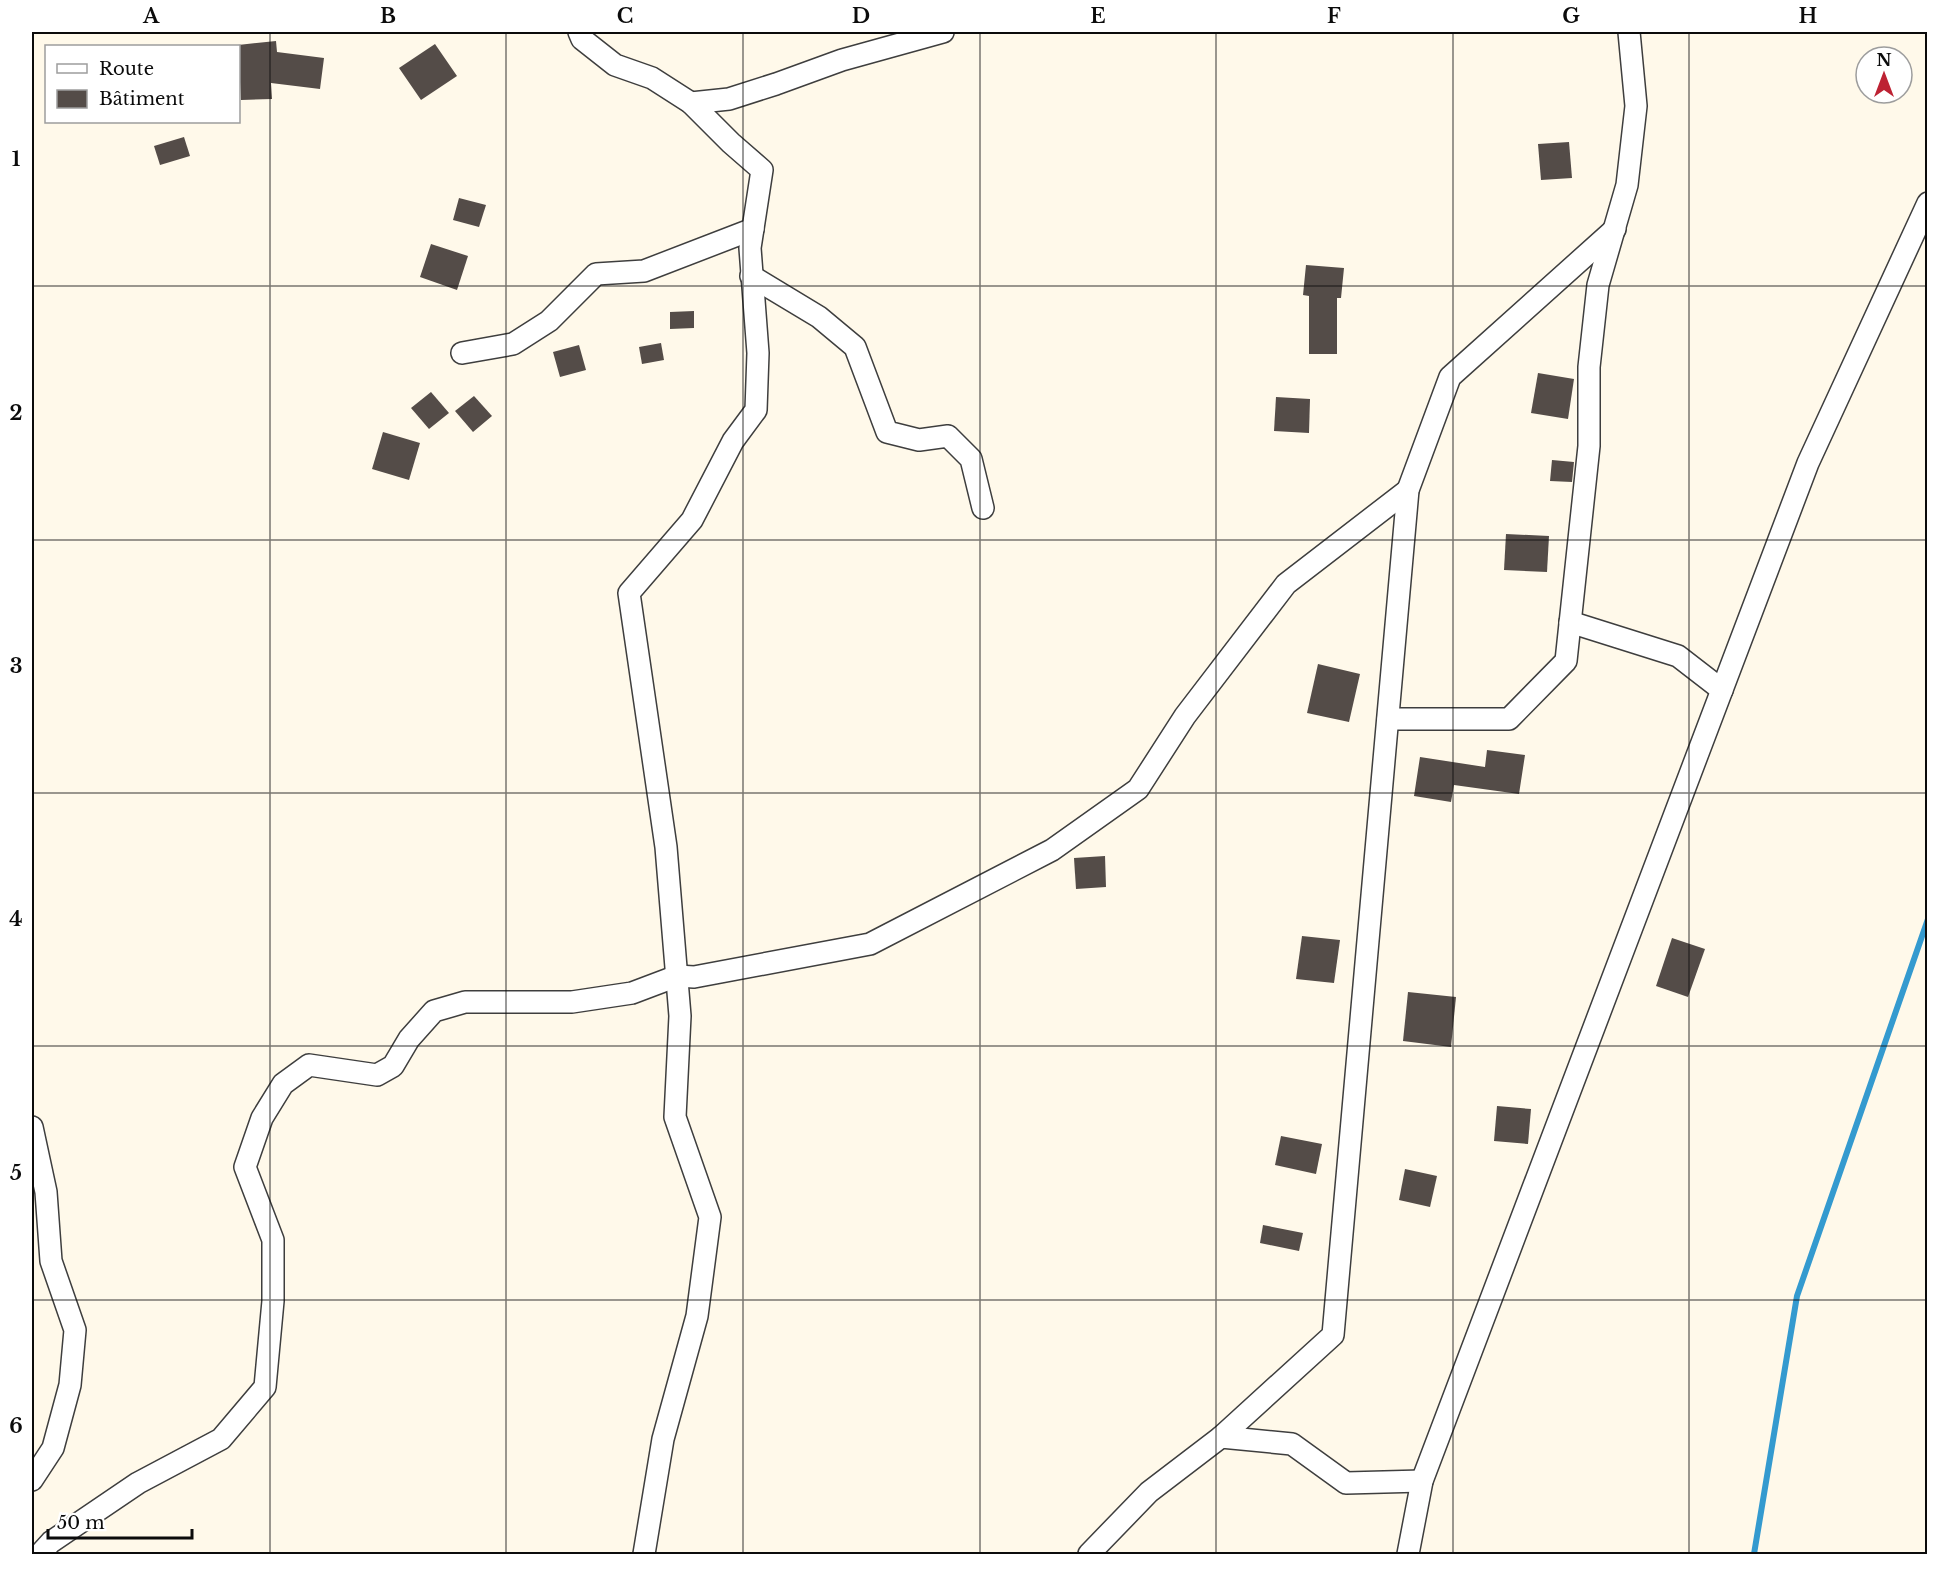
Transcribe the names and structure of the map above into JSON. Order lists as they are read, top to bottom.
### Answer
{
  "legend": ["Route", "Bâtiment"],
  "scale_bar": "50 m",
  "north": "top",
  "grid": {
    "columns": [
      "A",
      "B",
      "C",
      "D",
      "E",
      "F",
      "G",
      "H"
    ],
    "rows": [
      "1",
      "2",
      "3",
      "4",
      "5",
      "6"
    ]
  }
}
